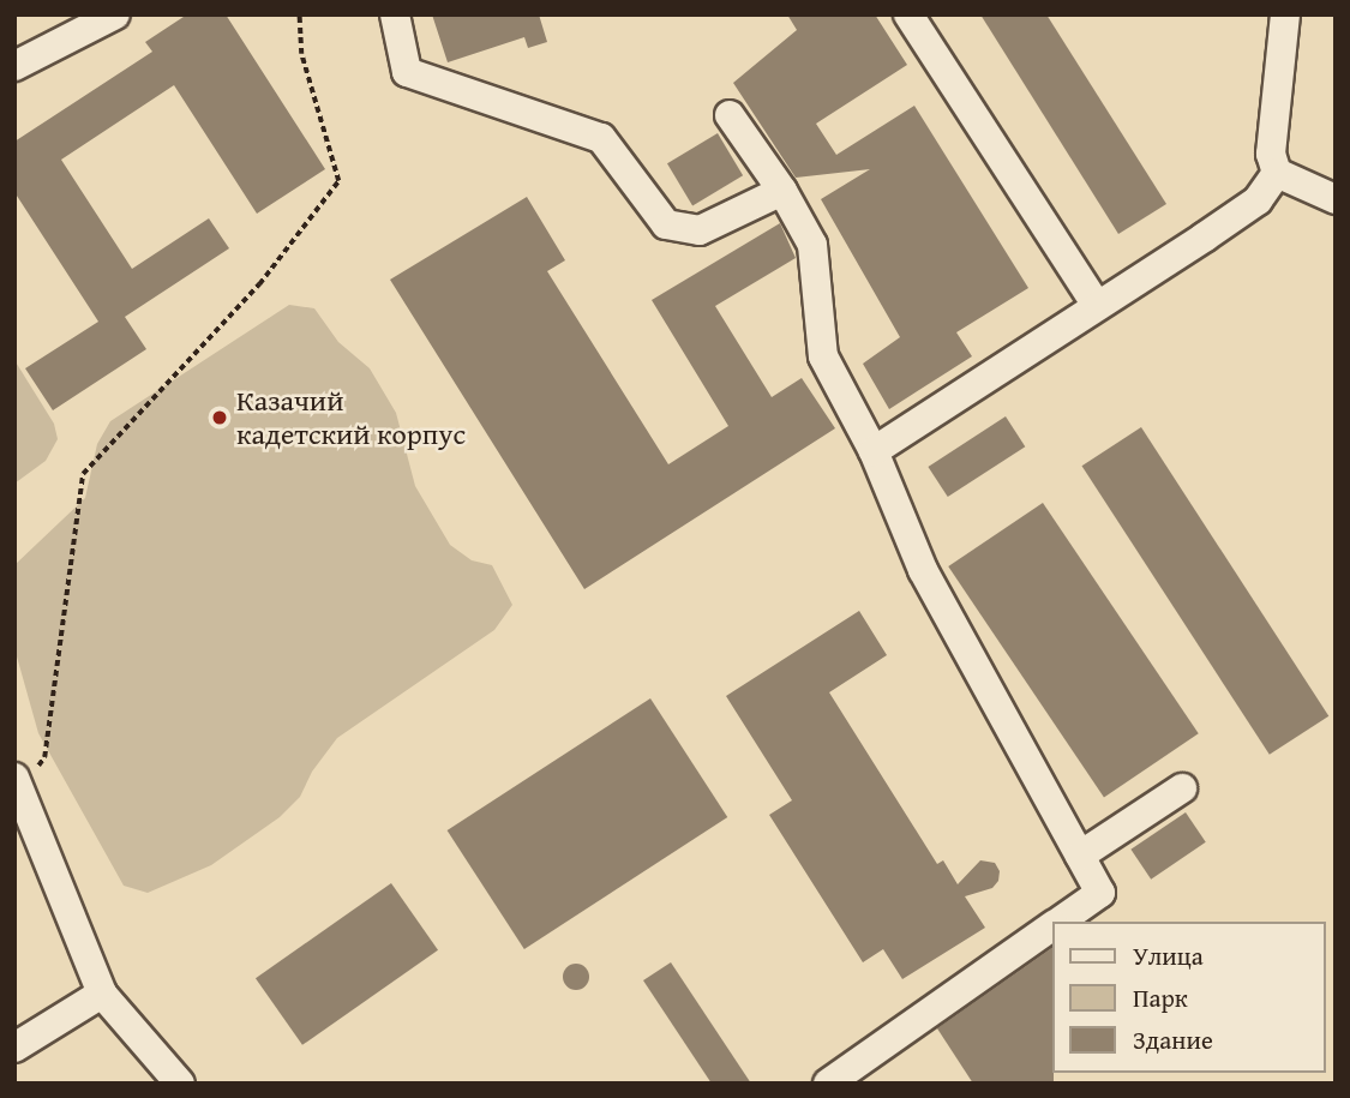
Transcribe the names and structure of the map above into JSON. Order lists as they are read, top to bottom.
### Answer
{
  "places": ["Казачий кадетский корпус"],
  "legend": ["Улица", "Парк", "Здание"]
}
